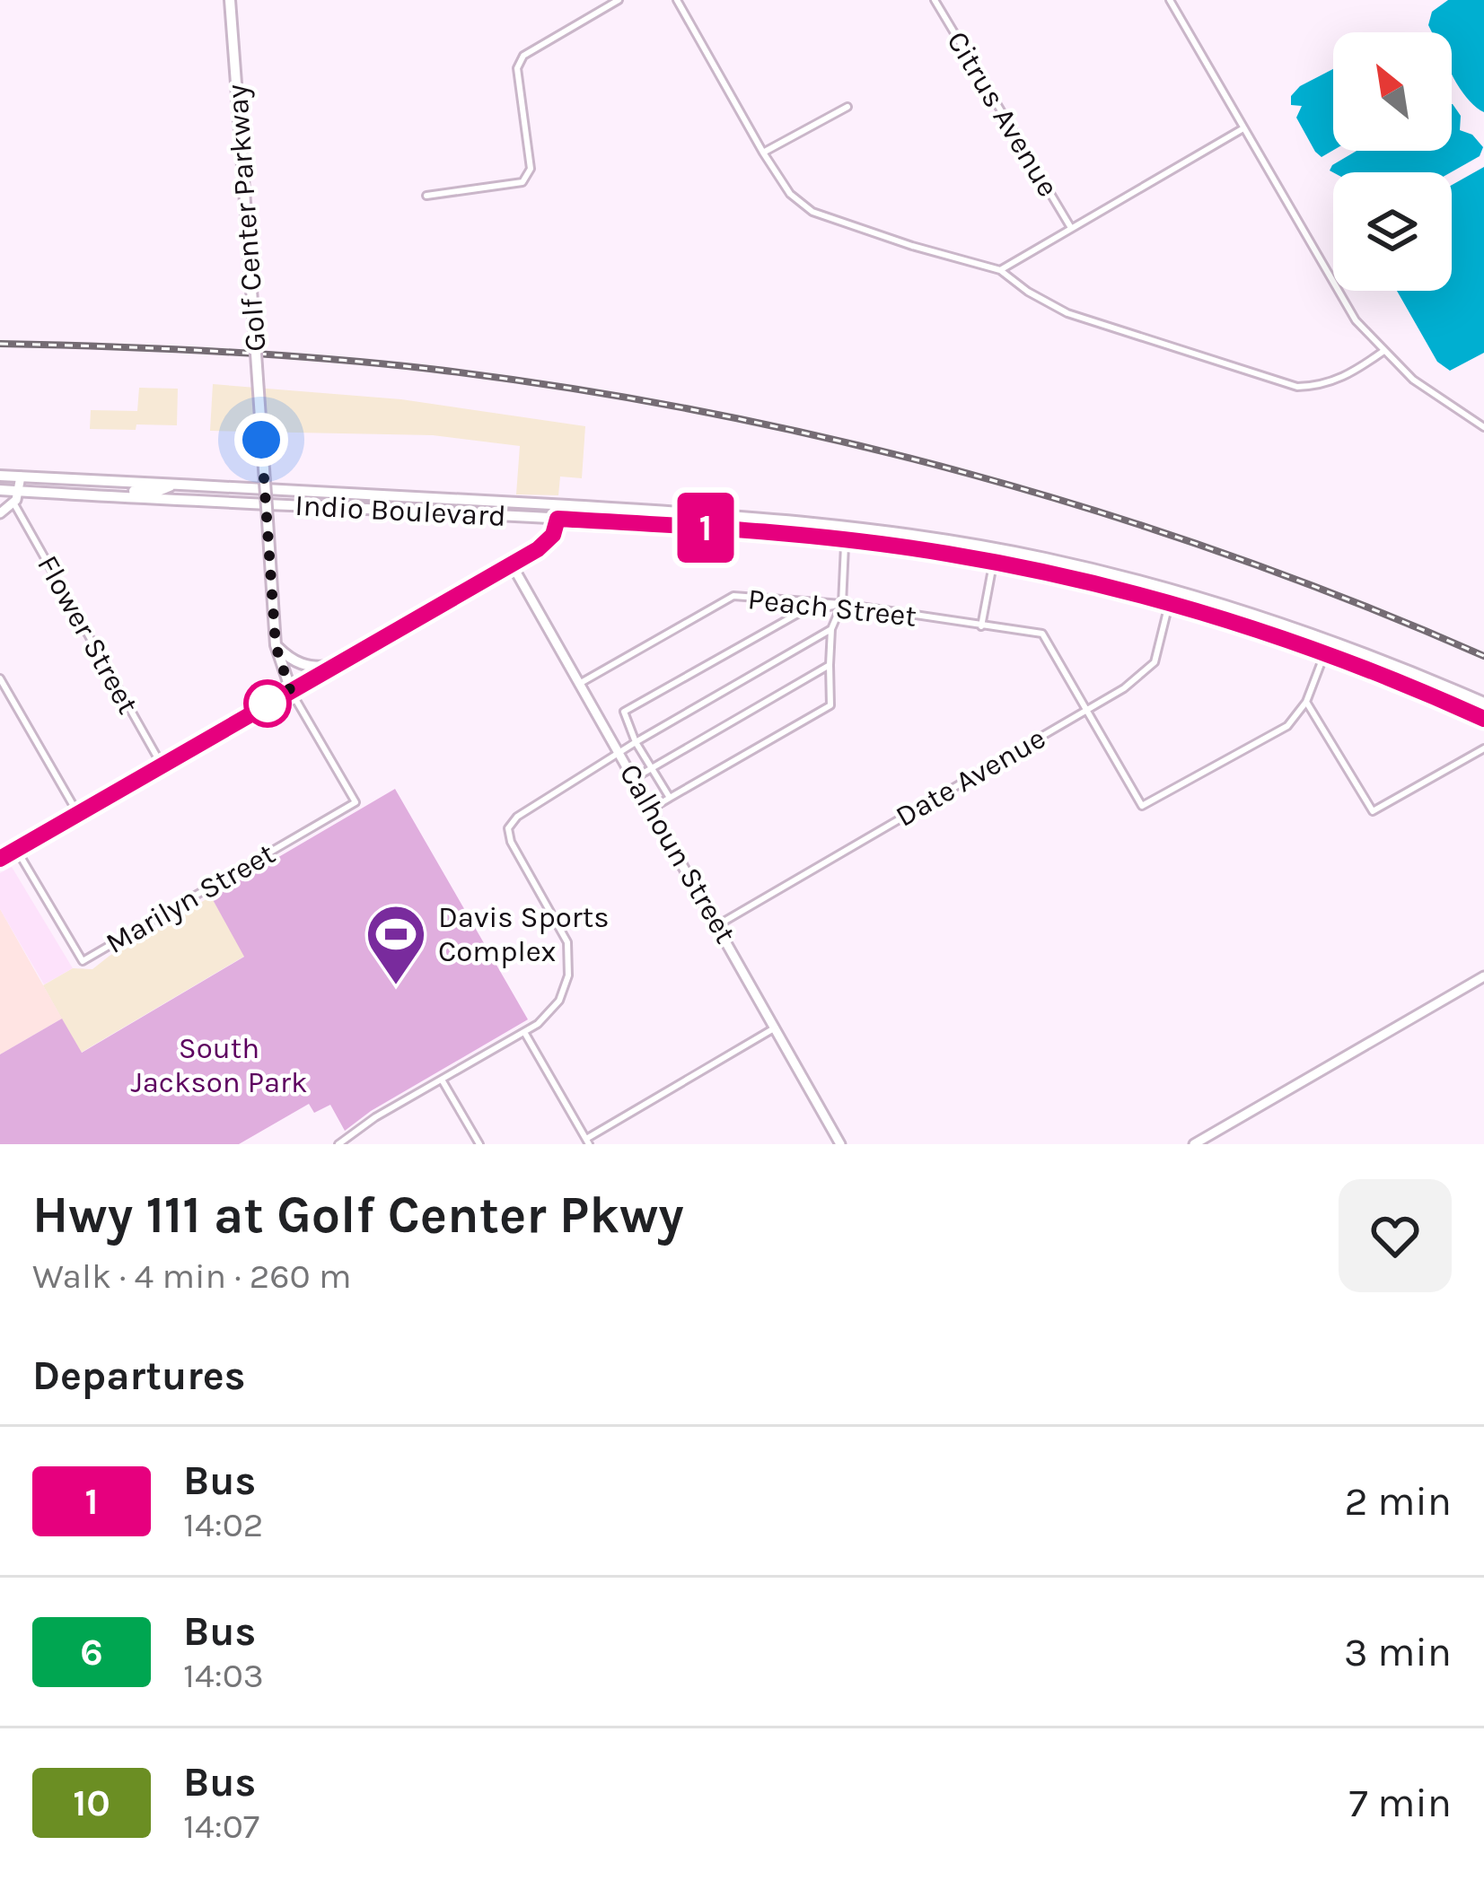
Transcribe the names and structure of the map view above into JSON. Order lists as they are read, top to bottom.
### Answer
{
  "streets": {
    "main road": ["Golf Center Parkway", "Indio Boulevard"],
    "street": [
      "Citrus Avenue",
      "Peach Street",
      "Flower Street",
      "Date Avenue",
      "Calhoun Street",
      "Marilyn Street"
    ]
  },
  "crossings": [
    ["Golf Center Parkway", "Marilyn Street"],
    ["Indio Boulevard", "Date Avenue"],
    ["Peach Street", "Date Avenue"],
    ["Peach Street", "Calhoun Street"],
    ["Date Avenue", "Calhoun Street"]
  ],
  "parks": ["South Jackson Park"],
  "places": {
    "sports": ["Davis Sports Complex"]
  },
  "lines": ["bus line 1"],
  "north": "top left",
  "page": {
    "on_map": "1",
    "heading": [
      ["Hwy 111 at Golf Center Pkwy", "Walk · 4 min · 260 m"],
      "Departures"
    ],
    "list": [
      {
        "mark": "1",
        "name": "Bus",
        "note": "14:02",
        "value": "2 min"
      },
      {
        "mark": "6",
        "name": "Bus",
        "note": "14:03",
        "value": "3 min"
      },
      {
        "mark": "10",
        "name": "Bus",
        "note": "14:07",
        "value": "7 min"
      }
    ]
  }
}
